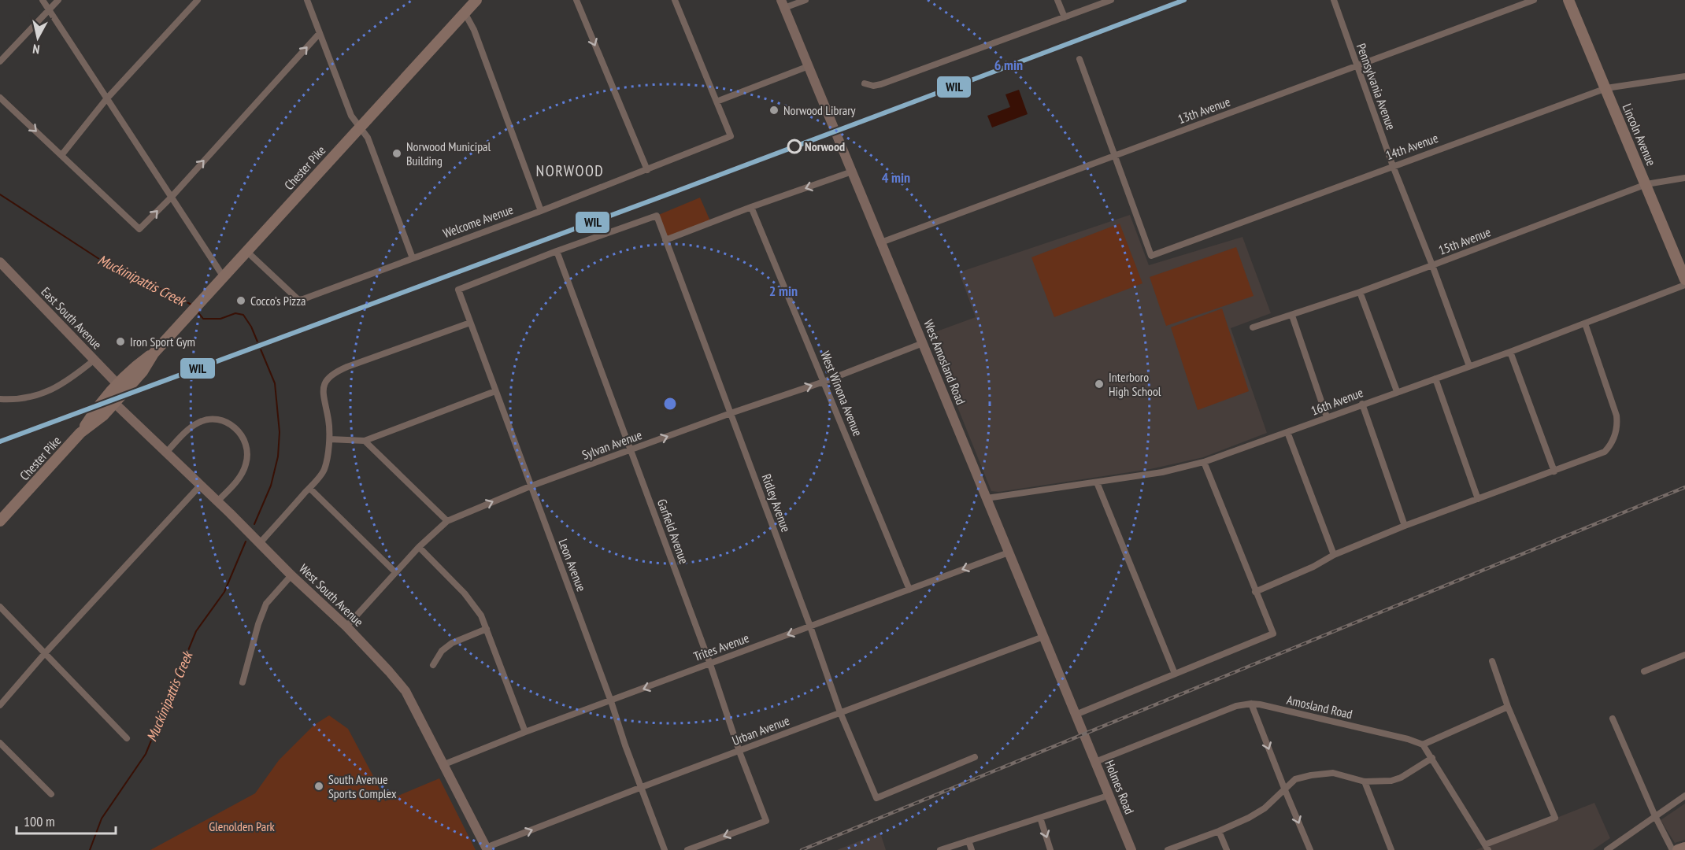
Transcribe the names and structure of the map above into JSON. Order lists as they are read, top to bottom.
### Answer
{
  "streets": {
    "main road": ["Lincoln Avenue", "Chester Pike"],
    "street": [
      "Pennsylvania Avenue",
      "13th Avenue",
      "14th Avenue",
      "Welcome Avenue",
      "15th Avenue",
      "East South Avenue",
      "West Amosland Road",
      "West Winona Avenue",
      "16th Avenue",
      "Sylvan Avenue",
      "Ridley Avenue",
      "Garfield Avenue",
      "Leon Avenue",
      "West South Avenue",
      "Trites Avenue",
      "Amosland Road",
      "Urban Avenue",
      "Holmes Road"
    ]
  },
  "crossings": [
    ["Pennsylvania Avenue", "13th Avenue"],
    ["Pennsylvania Avenue", "14th Avenue"],
    ["Pennsylvania Avenue", "15th Avenue"],
    ["Pennsylvania Avenue", "16th Avenue"],
    ["13th Avenue", "14th Avenue"],
    ["13th Avenue", "West Amosland Road"],
    ["Lincoln Avenue", "14th Avenue"],
    ["Lincoln Avenue", "15th Avenue"],
    ["Chester Pike", "Welcome Avenue"],
    ["Chester Pike", "East South Avenue"],
    ["Chester Pike", "West South Avenue"],
    ["West Amosland Road", "16th Avenue"],
    ["West Amosland Road", "Sylvan Avenue"],
    ["West Amosland Road", "Trites Avenue"],
    ["West Amosland Road", "Urban Avenue"],
    ["West Amosland Road", "Holmes Road"],
    ["West Winona Avenue", "Sylvan Avenue"],
    ["West Winona Avenue", "Trites Avenue"],
    ["Sylvan Avenue", "Ridley Avenue"],
    ["Sylvan Avenue", "Garfield Avenue"],
    ["Sylvan Avenue", "Leon Avenue"],
    ["Sylvan Avenue", "West South Avenue"],
    ["Ridley Avenue", "Garfield Avenue"],
    ["Ridley Avenue", "Leon Avenue"],
    ["Ridley Avenue", "Trites Avenue"],
    ["Ridley Avenue", "Urban Avenue"],
    ["Garfield Avenue", "Leon Avenue"],
    ["Garfield Avenue", "Trites Avenue"],
    ["Garfield Avenue", "Urban Avenue"],
    ["Leon Avenue", "Trites Avenue"],
    ["Leon Avenue", "Urban Avenue"],
    ["West South Avenue", "Trites Avenue"],
    ["West South Avenue", "Urban Avenue"],
    ["Amosland Road", "Holmes Road"]
  ],
  "one_way": ["Sylvan Avenue", "Trites Avenue"],
  "districts": ["NORWOOD"],
  "water": ["Muckinipattis Creek"],
  "parks": ["Glenolden Park"],
  "places": [
    "Norwood Library",
    "Norwood",
    "Norwood Municipal Building",
    "Cocco's Pizza",
    "Iron Sport Gym",
    "Interboro High School",
    "South Avenue Sports Complex"
  ],
  "lines": ["transit line WIL"],
  "scale_bar": "100 m",
  "north": "bottom",
  "rings": ["6 min", "4 min", "2 min"]
}
